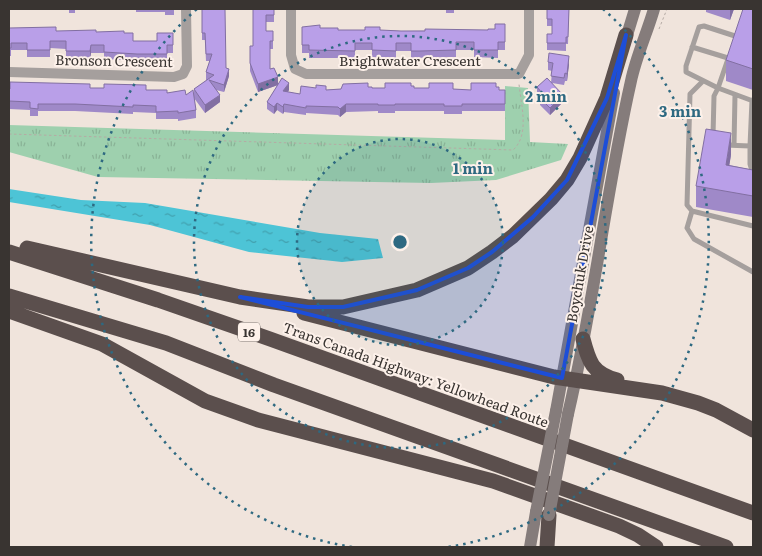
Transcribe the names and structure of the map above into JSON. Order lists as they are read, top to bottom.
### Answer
{
  "streets": {
    "highway": ["16", "Trans Canada Highway: Yellowhead Route"],
    "main road": ["Boychuk Drive"],
    "street": ["Bronson Crescent", "Brightwater Crescent"]
  },
  "rings": ["2 min", "3 min", "1 min"]
}
